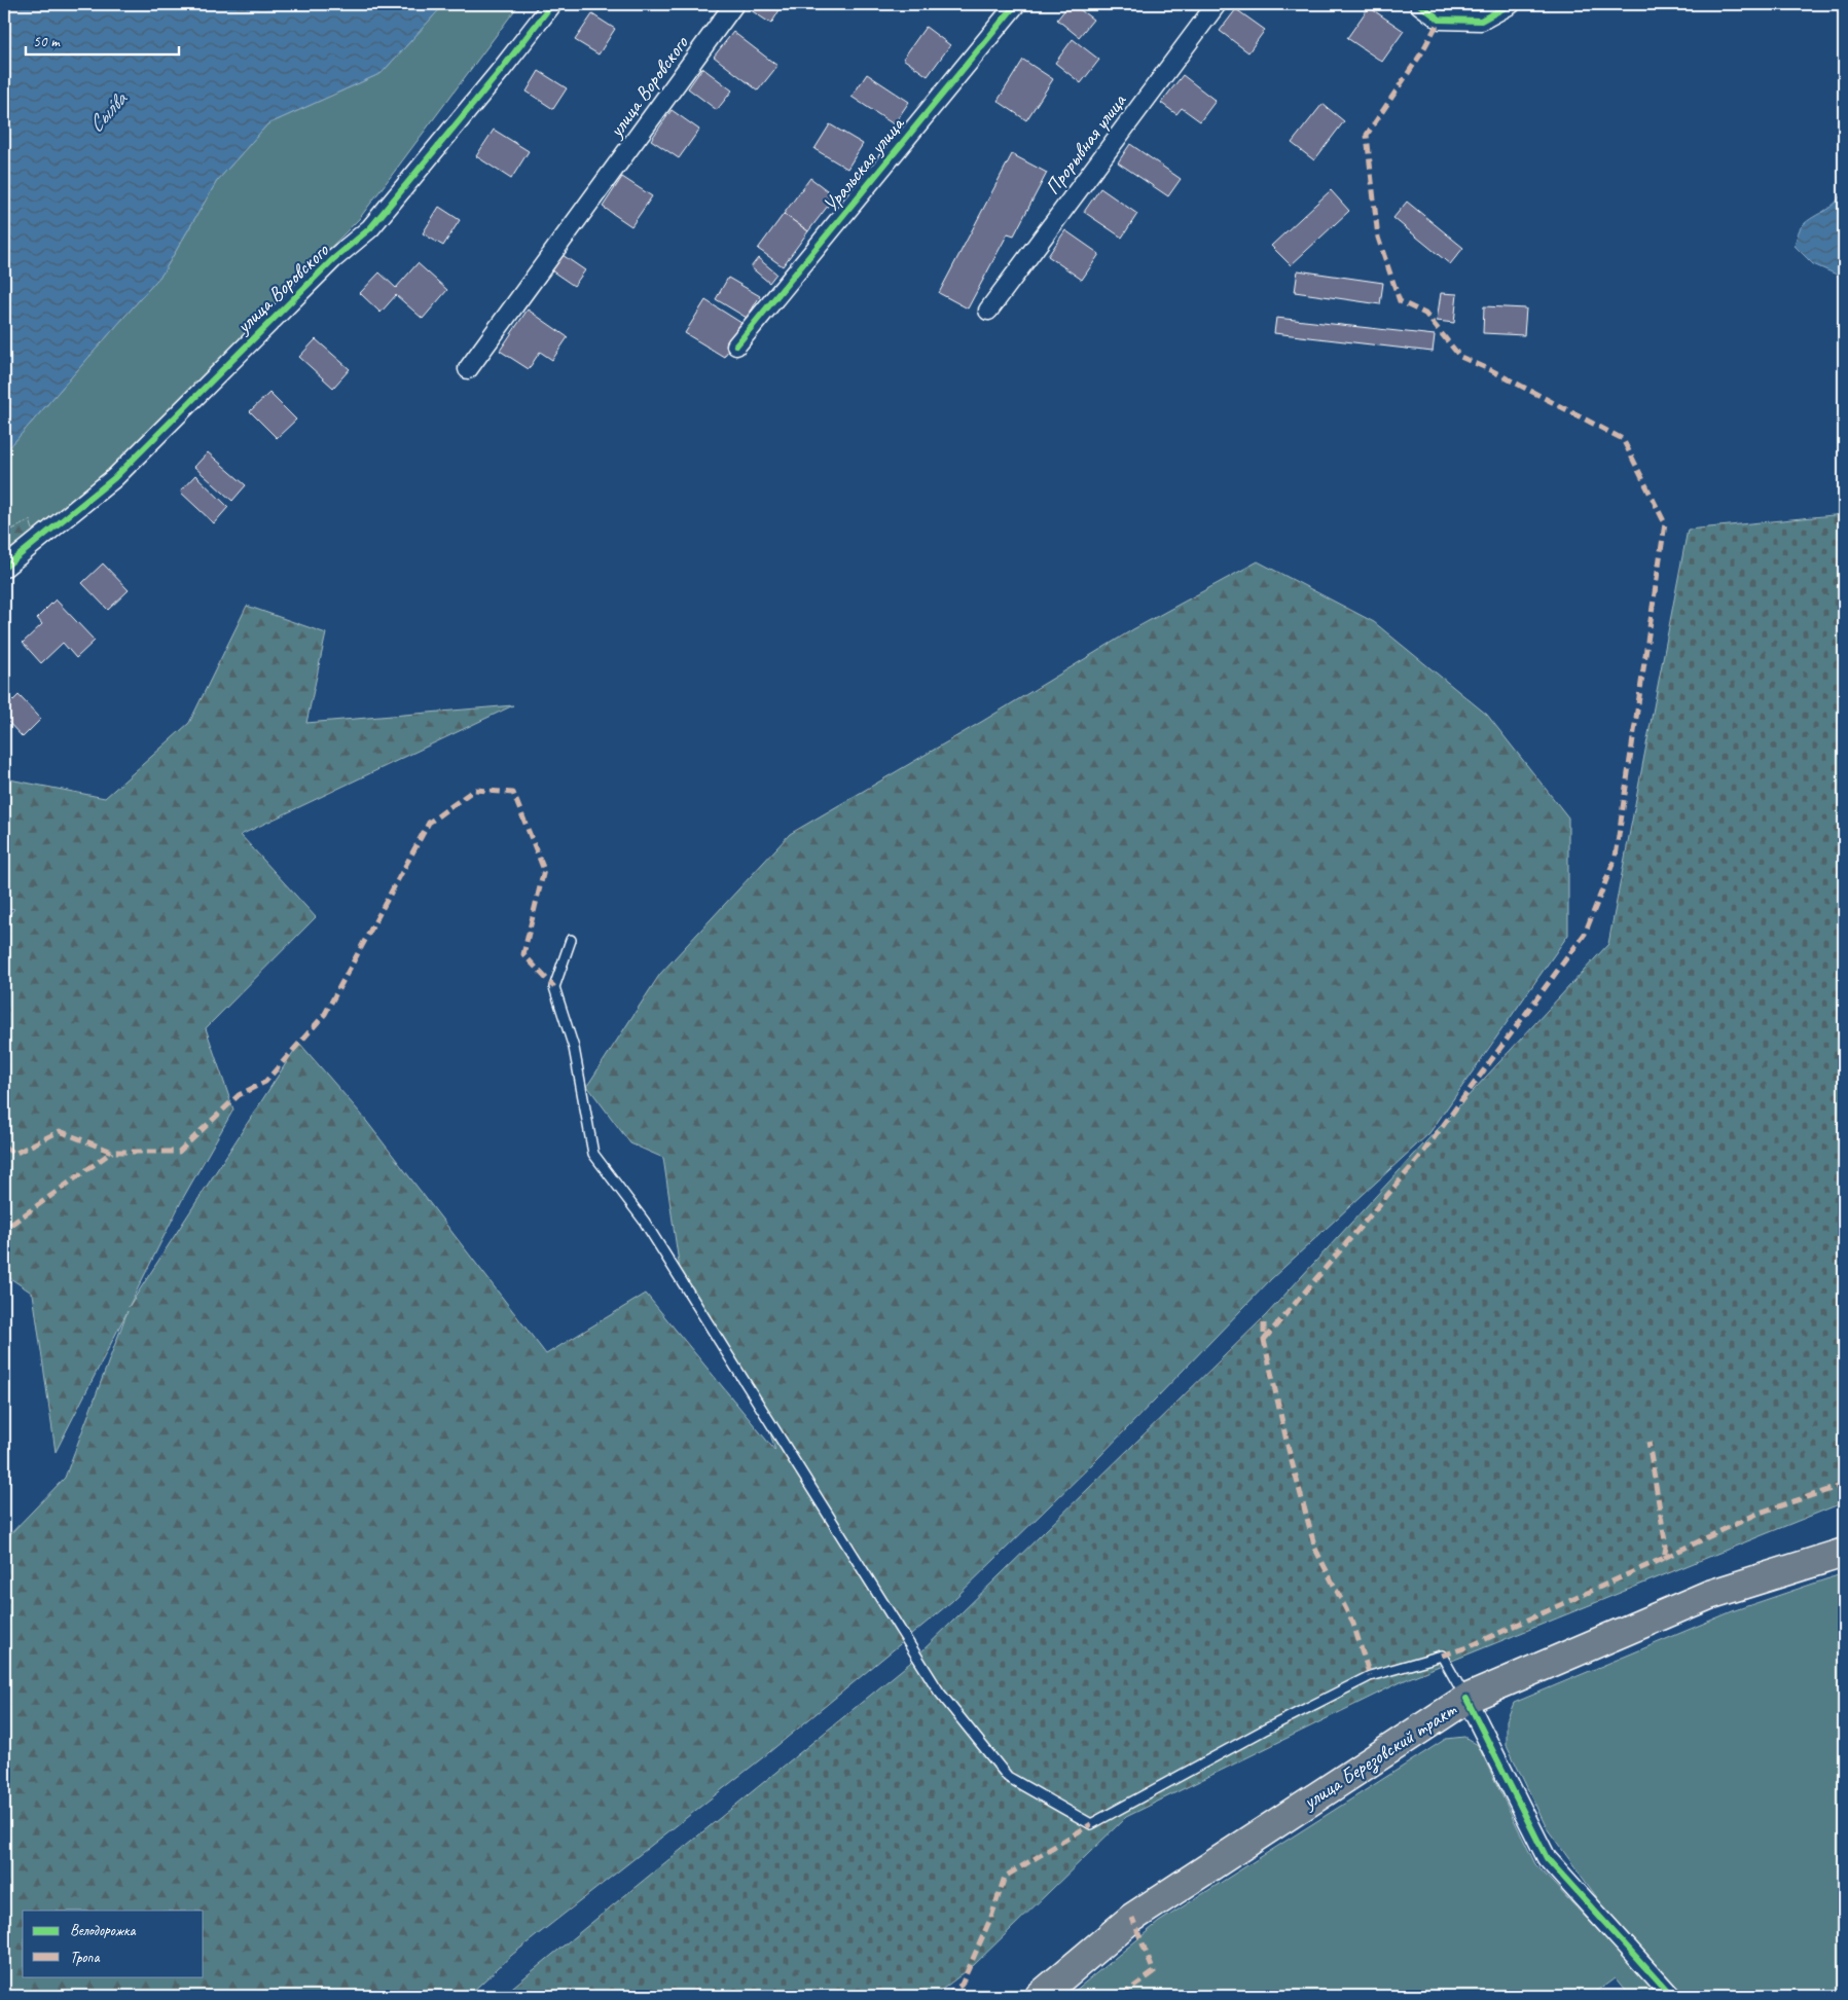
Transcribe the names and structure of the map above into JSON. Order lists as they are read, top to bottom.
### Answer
{
  "streets": {
    "main road": ["улица Березовский тракт"],
    "street": ["улица Воровского", "Прорывная улица", "Уральская улица"]
  },
  "water": ["Сы́лва"],
  "legend": ["Велодорожка", "Тропа"],
  "scale_bar": "50 m"
}
